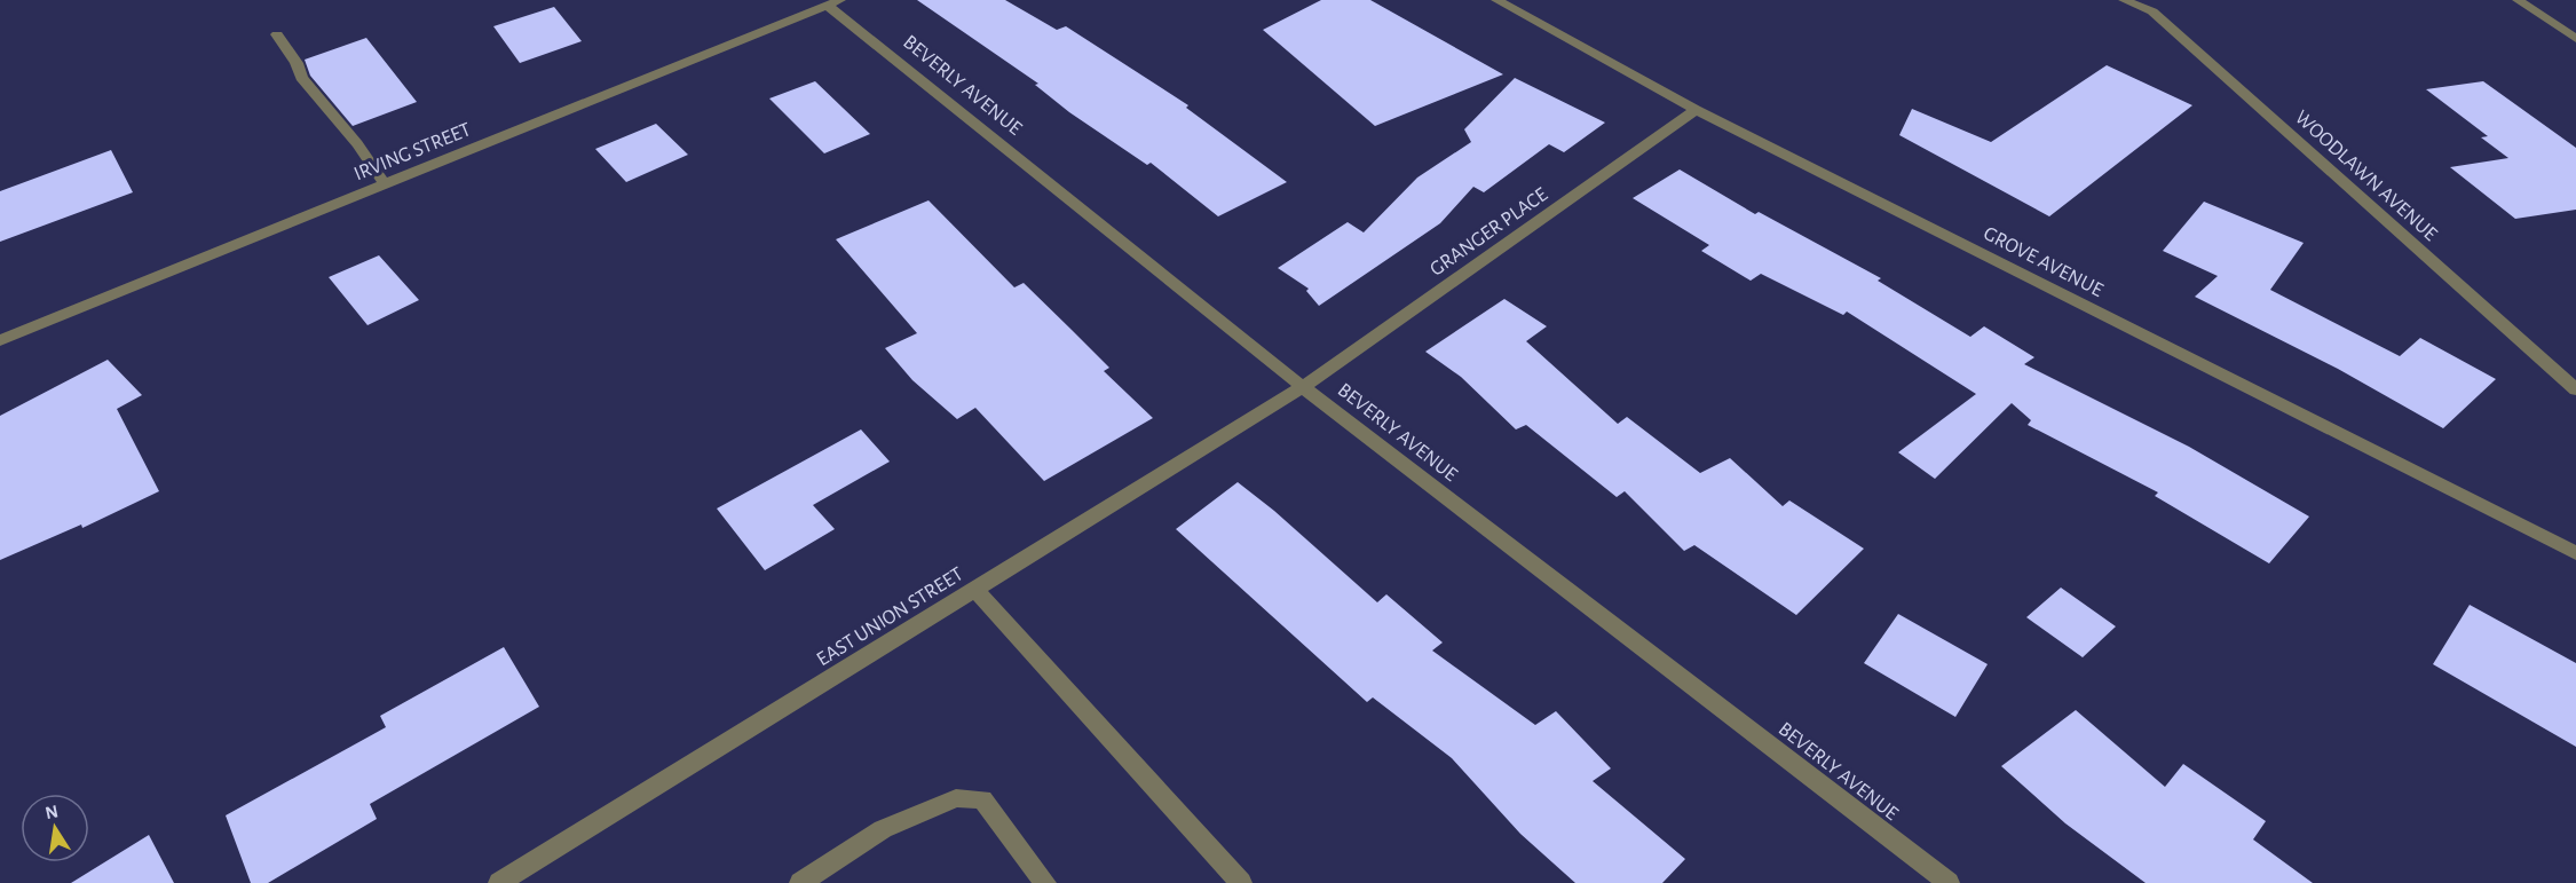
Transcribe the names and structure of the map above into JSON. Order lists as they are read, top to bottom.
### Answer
{
  "streets": {
    "street": [
      "BEVERLY AVENUE",
      "IRVING STREET",
      "WOODLAWN AVENUE",
      "GRANGER PLACE",
      "GROVE AVENUE",
      "EAST UNION STREET"
    ]
  },
  "crossings": [
    ["BEVERLY AVENUE", "IRVING STREET"],
    ["BEVERLY AVENUE", "GRANGER PLACE"],
    ["BEVERLY AVENUE", "EAST UNION STREET"],
    ["GRANGER PLACE", "GROVE AVENUE"],
    ["GRANGER PLACE", "EAST UNION STREET"]
  ],
  "north": "top"
}
